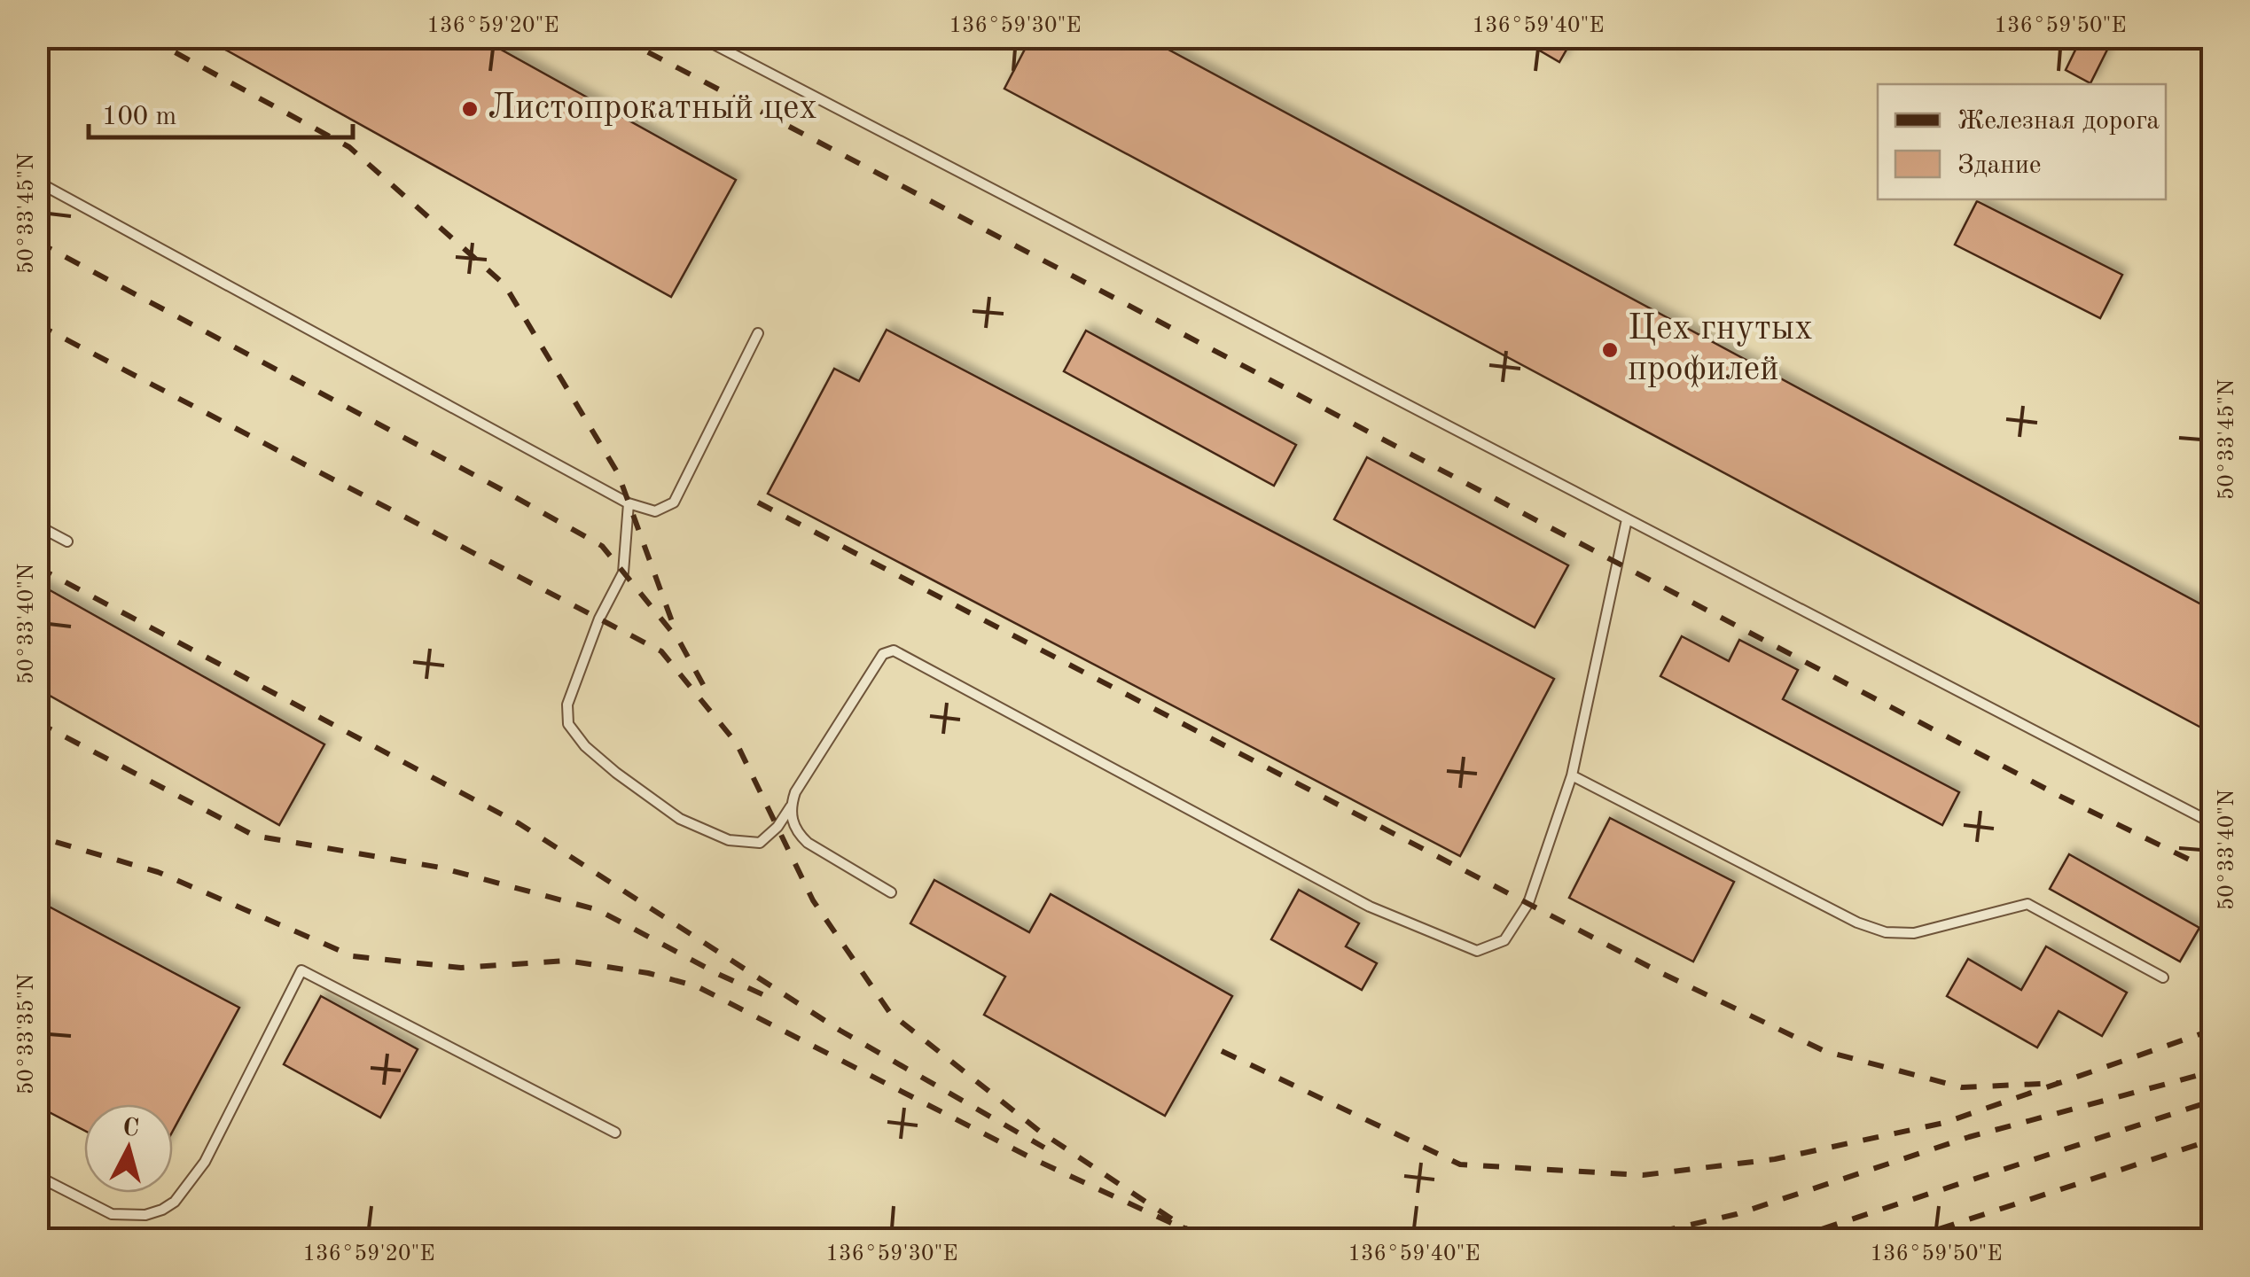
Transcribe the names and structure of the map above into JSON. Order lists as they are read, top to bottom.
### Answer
{
  "places": ["Листопрокатный цех", "Цех гнутых профилей"],
  "legend": ["Железная дорога", "Здание"],
  "scale_bar": "100 m",
  "north": "top",
  "coordinates": [
    "136°59'20\"E",
    "136°59'30\"E",
    "136°59'40\"E",
    "136°59'50\"E",
    "50°33'45\"N",
    "50°33'40\"N",
    "50°33'35\"N"
  ]
}
